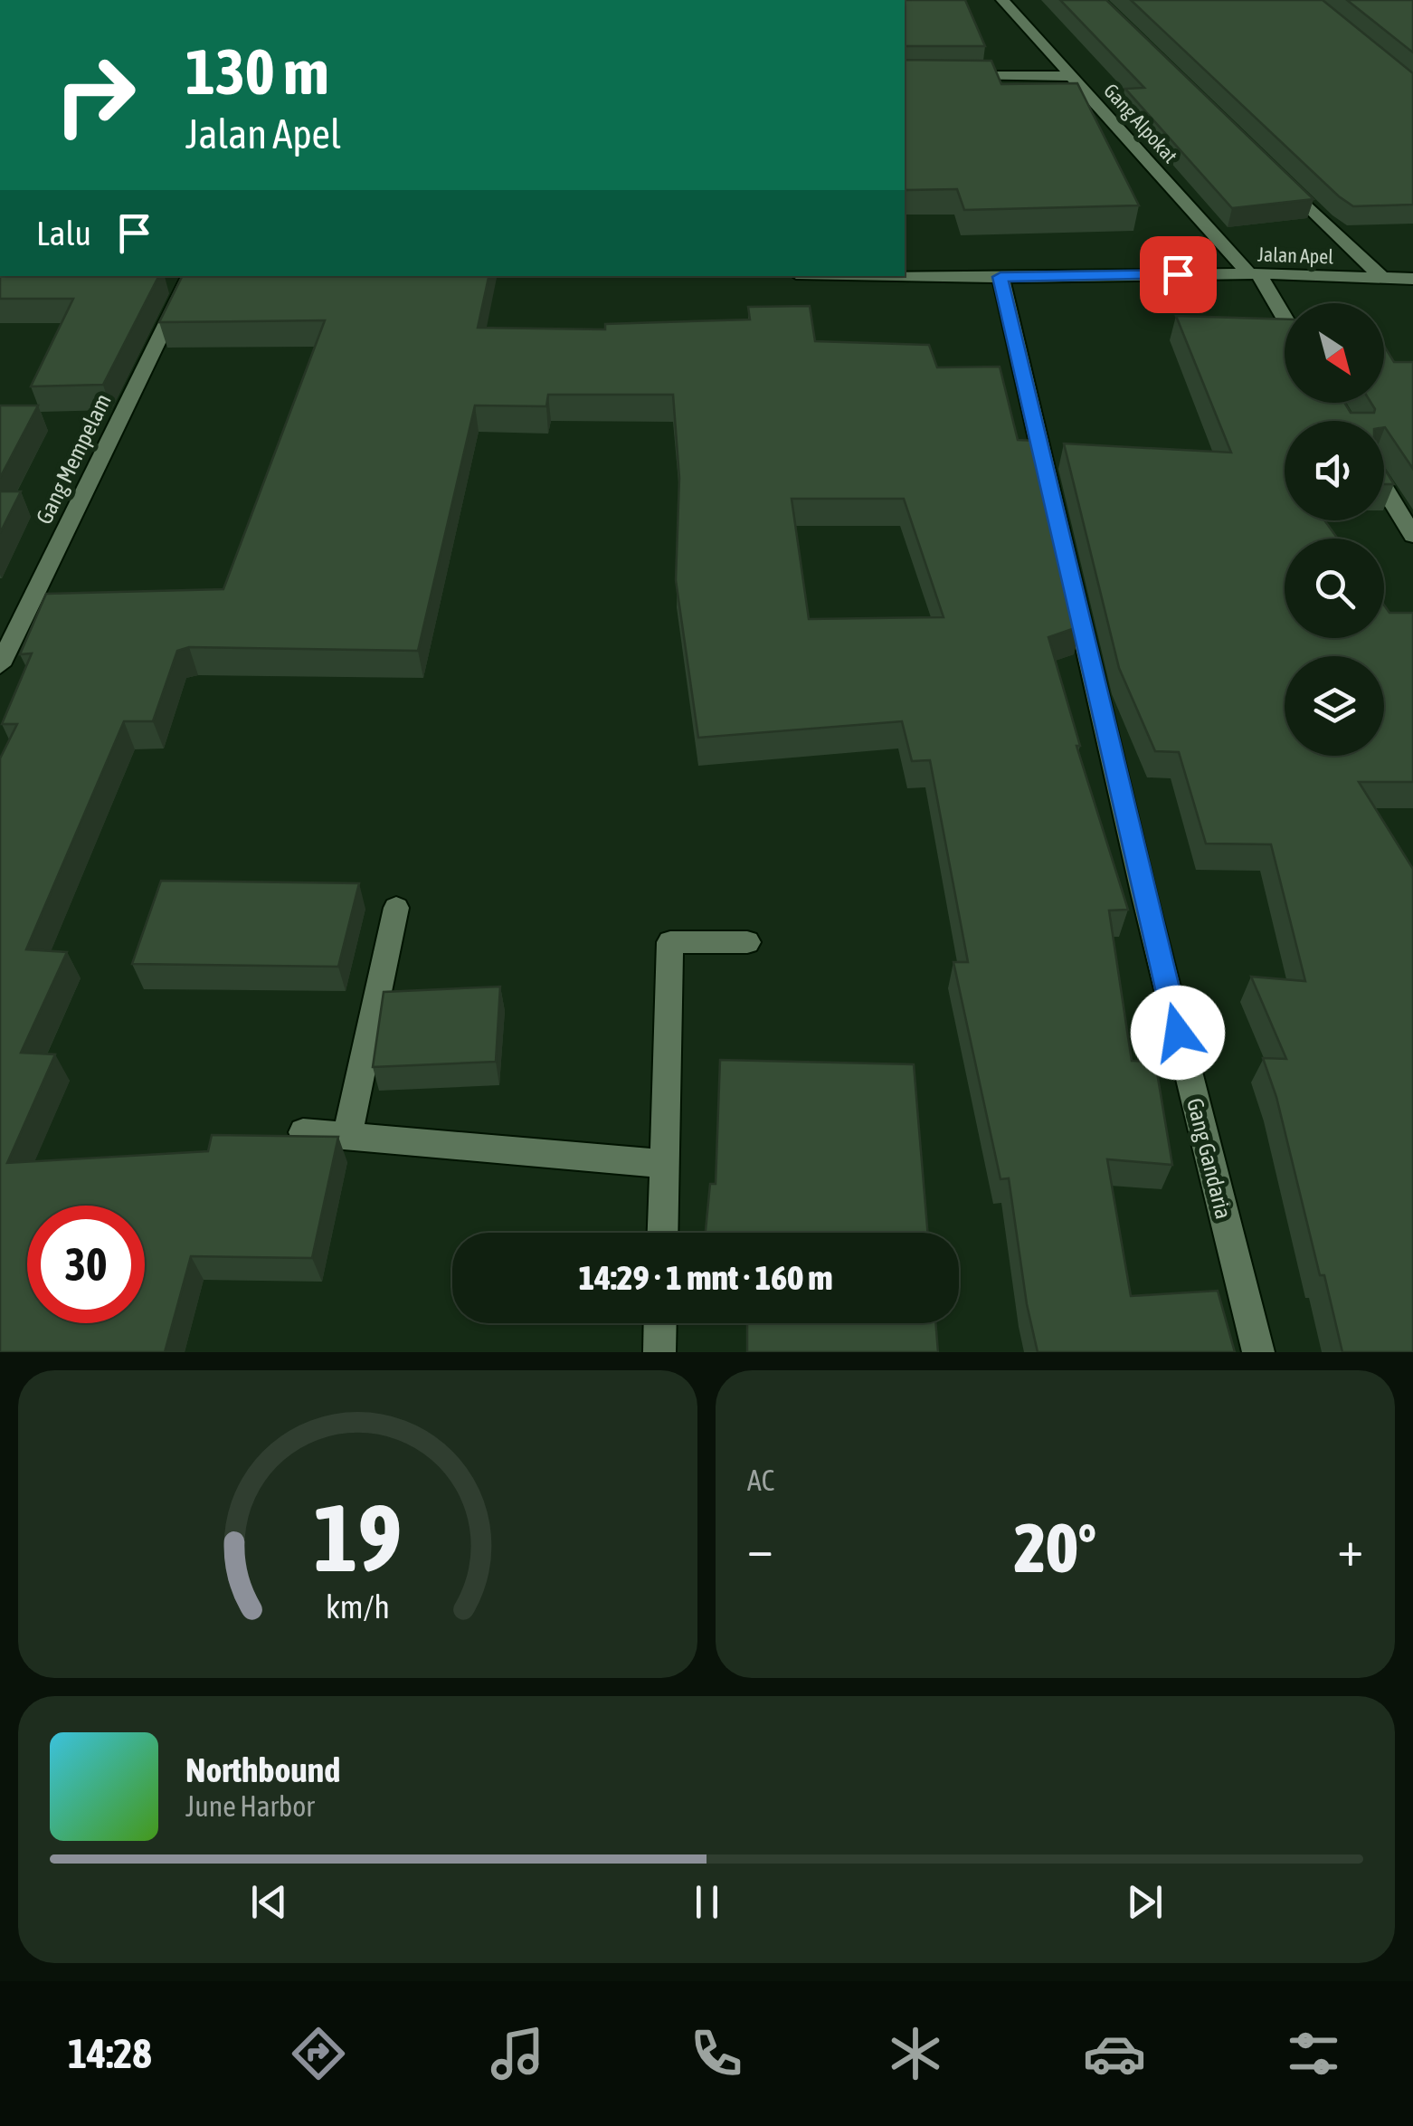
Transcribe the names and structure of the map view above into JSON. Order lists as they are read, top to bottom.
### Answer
{
  "streets": {
    "street": [
      "Gang Alpokat",
      "Jalan Apel",
      "Gang Mempelam",
      "Gang Gandaria"
    ]
  },
  "crossings": [
    ["Gang Alpokat", "Jalan Apel"],
    ["Jalan Apel", "Gang Gandaria"]
  ],
  "north": "bottom right",
  "page": {
    "turn": ["130 m", "Jalan Apel"],
    "then": "Lalu",
    "limit": "30",
    "trip": "14:29 · 1 mnt · 160 m",
    "tile": "AC",
    "heat": ["−", "20°", "+"],
    "song": ["Northbound", "June Harbor"],
    "tabs": "14:28",
    "gauge": ["19", "km/h"]
  }
}
